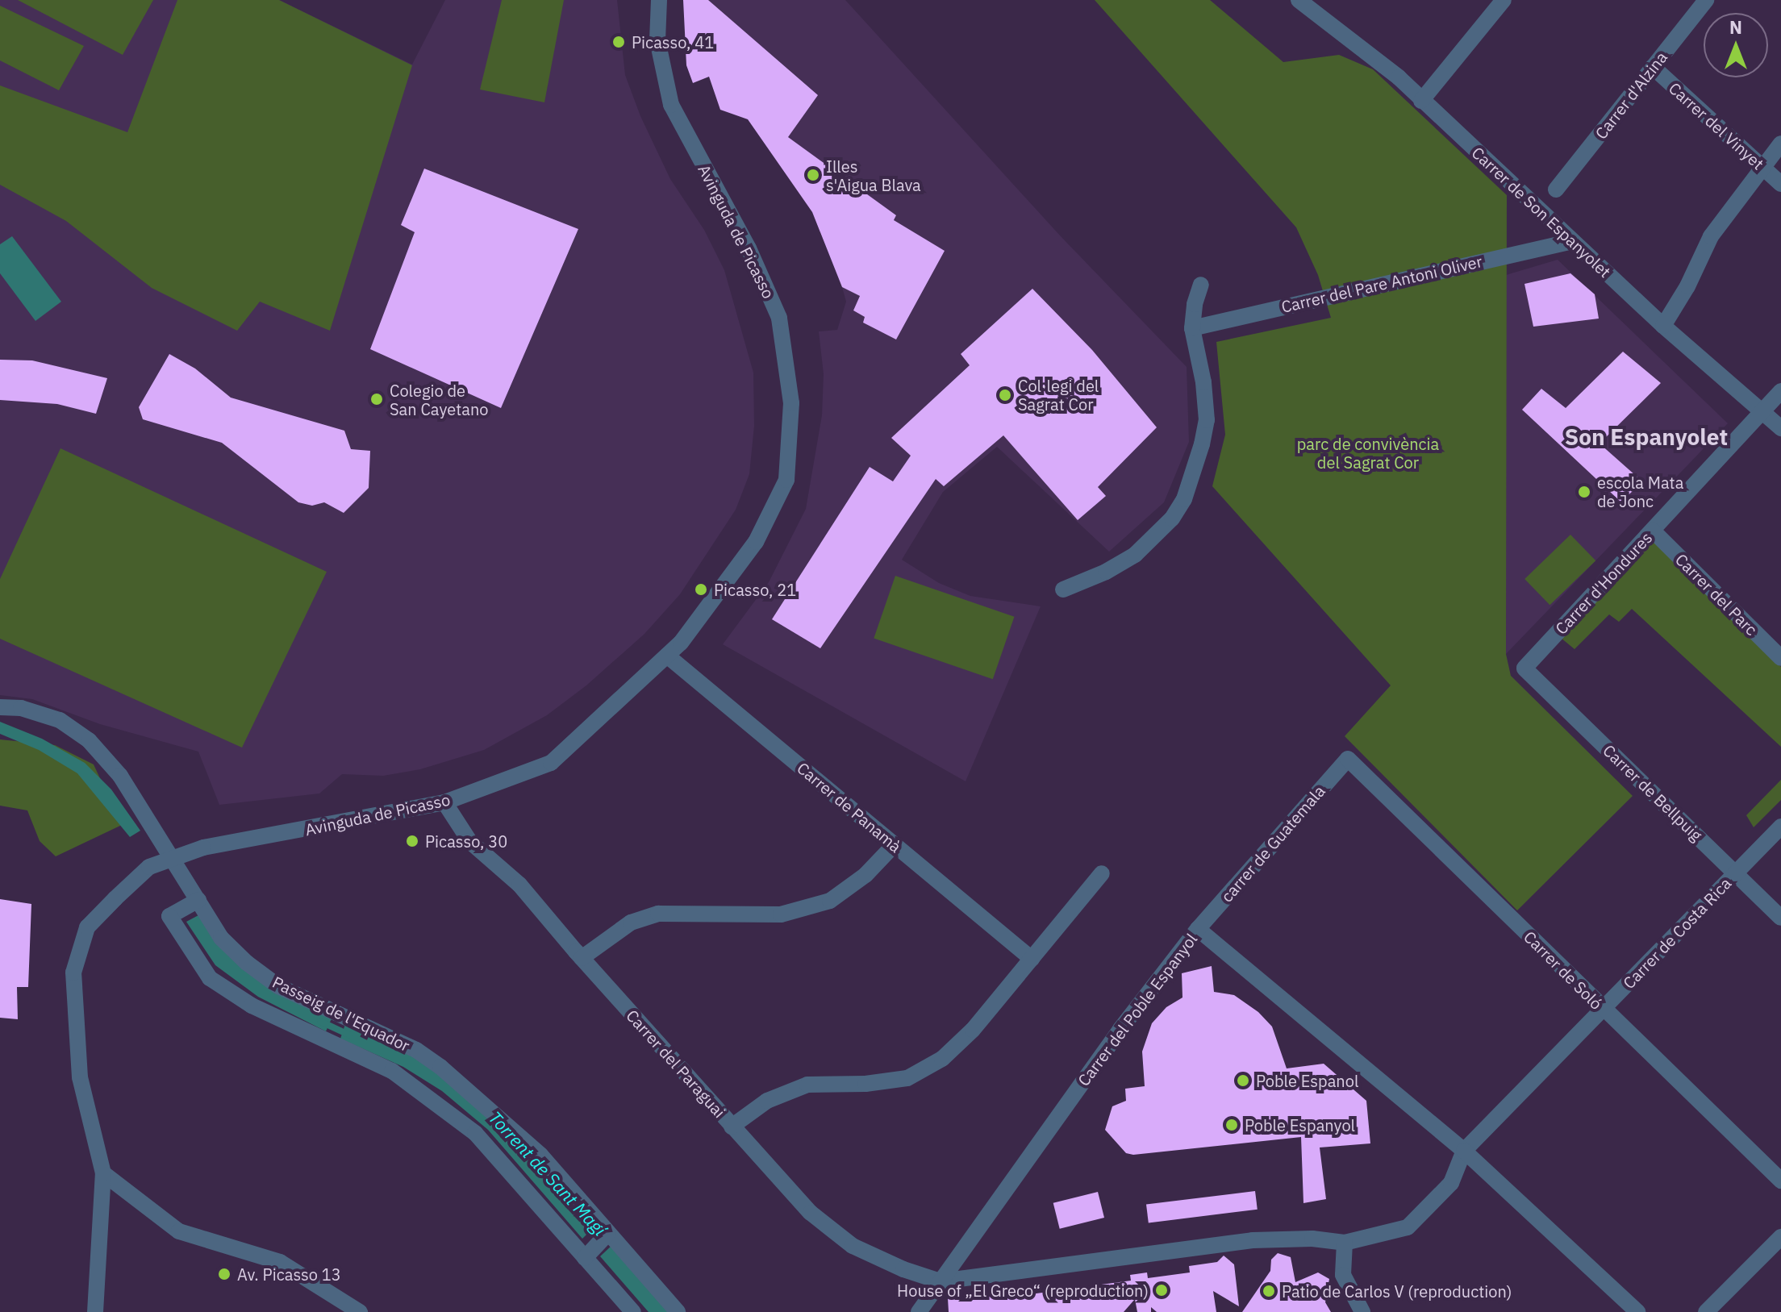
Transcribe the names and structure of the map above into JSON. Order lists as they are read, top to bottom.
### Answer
{
  "streets": {
    "street": [
      "Carrer d'Alzina",
      "Carrer del Vinyet",
      "Carrer de Son Espanyolet",
      "Avinguda de Picasso",
      "Carrer del Pare Antoni Oliver",
      "Carrer d'Hondures",
      "Carrer del Parc",
      "Carrer de Bellpuig",
      "Carrer de Panamà",
      "carrer de Guatemala",
      "Carrer de Costa Rica",
      "Carrer de Soló",
      "Carrer del Poble Espanyol",
      "Passeig de l'Equador",
      "Carrer del Paraguai"
    ]
  },
  "crossings": [
    ["Carrer d'Alzina", "Carrer del Vinyet"],
    ["Carrer de Son Espanyolet", "Carrer del Pare Antoni Oliver"],
    ["Carrer de Son Espanyolet", "Carrer d'Hondures"],
    ["Avinguda de Picasso", "Carrer de Panamà"],
    ["Avinguda de Picasso", "Carrer del Paraguai"],
    ["Carrer d'Hondures", "Carrer del Parc"],
    ["Carrer d'Hondures", "Carrer de Bellpuig"],
    ["Carrer de Bellpuig", "Carrer de Costa Rica"],
    ["carrer de Guatemala", "Carrer de Soló"],
    ["carrer de Guatemala", "Carrer del Poble Espanyol"],
    ["Carrer de Costa Rica", "Carrer de Soló"],
    ["Carrer de Costa Rica", "Carrer del Poble Espanyol"],
    ["Carrer del Poble Espanyol", "Carrer del Paraguai"]
  ],
  "districts": ["Son Espanyolet"],
  "water": ["Torrent de Sant Magí"],
  "parks": ["parc de convivència del Sagrat Cor"],
  "places": [
    "Picasso, 41",
    "Illes s'Aigua Blava",
    "Col·legi del Sagrat Cor",
    "Colegio de San Cayetano",
    "escola Mata de Jonc",
    "Picasso, 21",
    "Picasso, 30",
    "Poble Espanol",
    "Poble Espanyol",
    "Av. Picasso 13",
    "House of „El Greco“ (reproduction)",
    "Patio de Carlos V (reproduction)"
  ],
  "north": "top"
}
